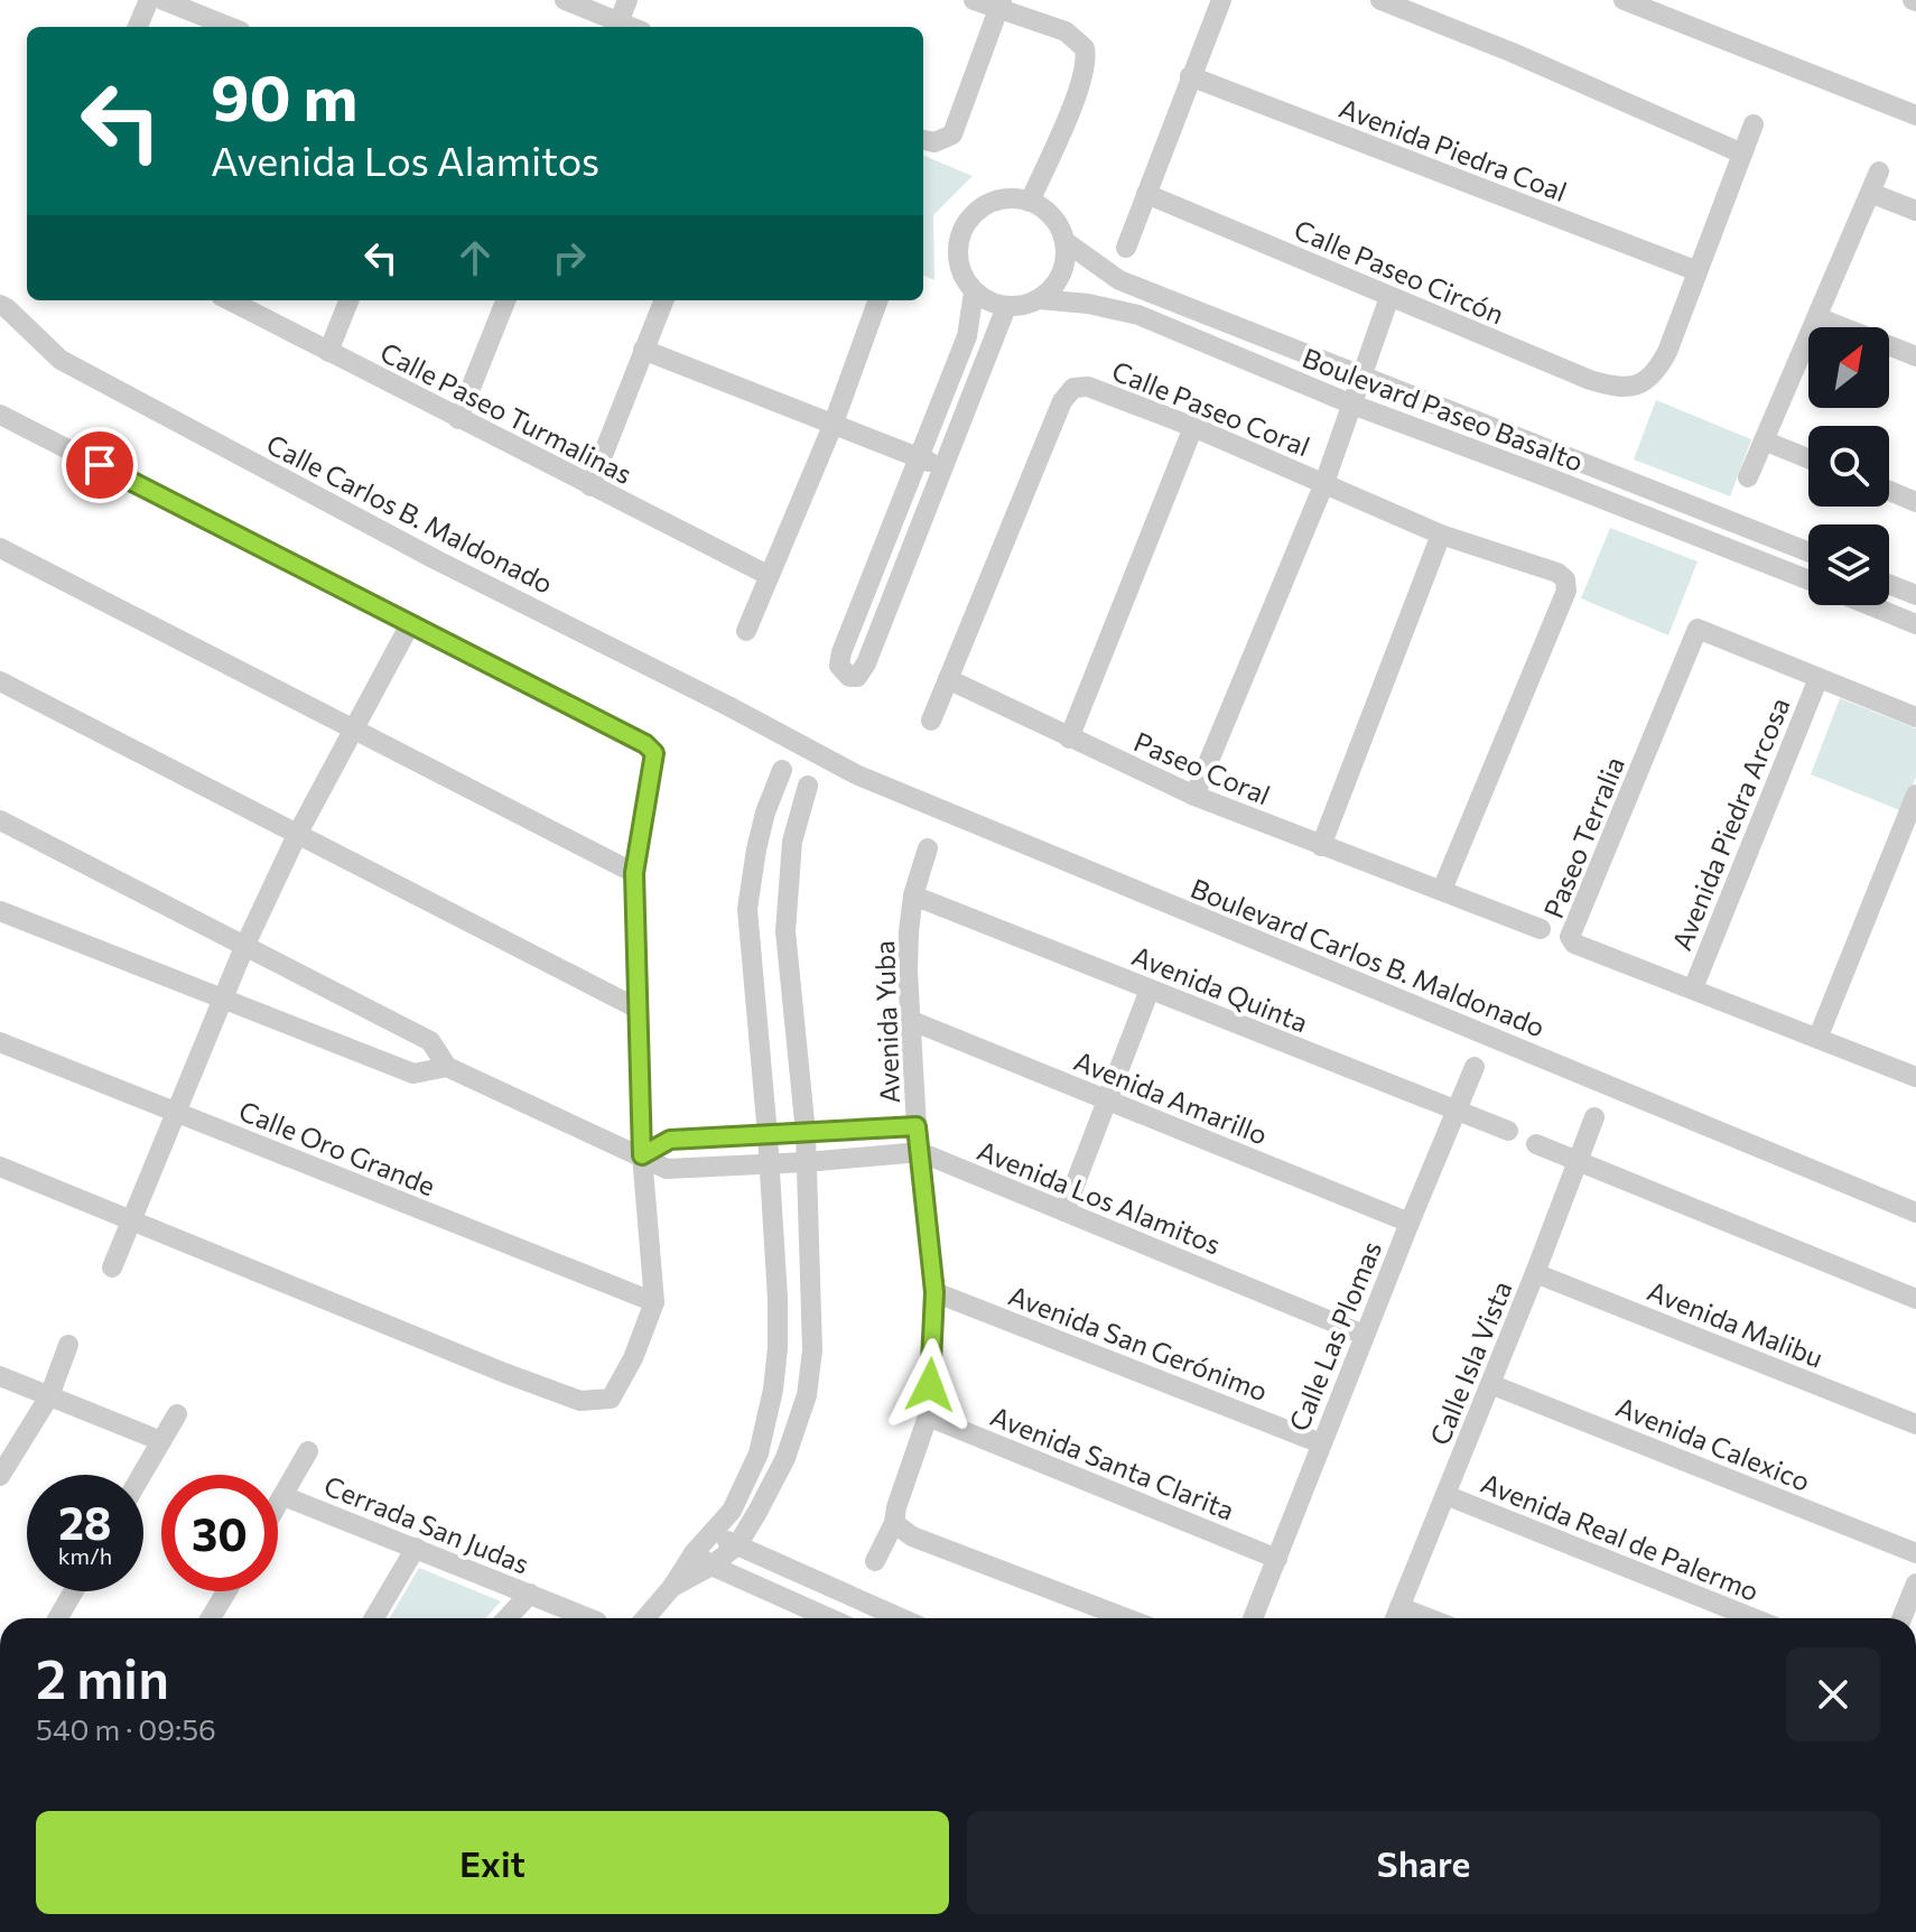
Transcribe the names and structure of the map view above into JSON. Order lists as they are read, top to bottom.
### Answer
{
  "streets": {
    "street": [
      "Avenida Piedra Coal",
      "Calle Paseo Circón",
      "Calle Paseo Coral",
      "Boulevard Paseo Basalto",
      "Calle Paseo Turmalinas",
      "Calle Carlos B. Maldonado",
      "Paseo Coral",
      "Avenida Piedra Arcosa",
      "Paseo Terralia",
      "Boulevard Carlos B. Maldonado",
      "Avenida Quinta",
      "Avenida Yuba",
      "Avenida Amarillo",
      "Calle Oro Grande",
      "Avenida Los Alamitos",
      "Avenida Malibu",
      "Calle Las Plomas",
      "Avenida San Gerónimo",
      "Calle Isla Vista",
      "Avenida Calexico",
      "Avenida Santa Clarita",
      "Cerrada San Judas",
      "Avenida Real de Palermo"
    ]
  },
  "crossings": [
    ["Avenida Piedra Coal", "Calle Paseo Circón"],
    ["Calle Paseo Coral", "Paseo Coral"],
    ["Calle Carlos B. Maldonado", "Boulevard Carlos B. Maldonado"],
    ["Avenida Piedra Arcosa", "Paseo Terralia"],
    ["Avenida Quinta", "Avenida Yuba"],
    ["Avenida Quinta", "Calle Las Plomas"],
    ["Avenida Yuba", "Avenida Amarillo"],
    ["Avenida Yuba", "Avenida Los Alamitos"],
    ["Avenida Yuba", "Avenida San Gerónimo"],
    ["Avenida Yuba", "Avenida Santa Clarita"],
    ["Avenida Amarillo", "Calle Las Plomas"],
    ["Avenida Los Alamitos", "Calle Las Plomas"],
    ["Avenida Malibu", "Calle Isla Vista"],
    ["Calle Las Plomas", "Avenida San Gerónimo"],
    ["Calle Las Plomas", "Avenida Santa Clarita"],
    ["Calle Isla Vista", "Avenida Calexico"],
    ["Calle Isla Vista", "Avenida Real de Palermo"]
  ],
  "north": "top right",
  "page": {
    "turn": ["90 m", "Avenida Los Alamitos"],
    "speed": "28 km/h",
    "limit": "30",
    "heading": ["2 min", "540 m · 09:56"],
    "buttons": ["Exit", "Share"]
  }
}
